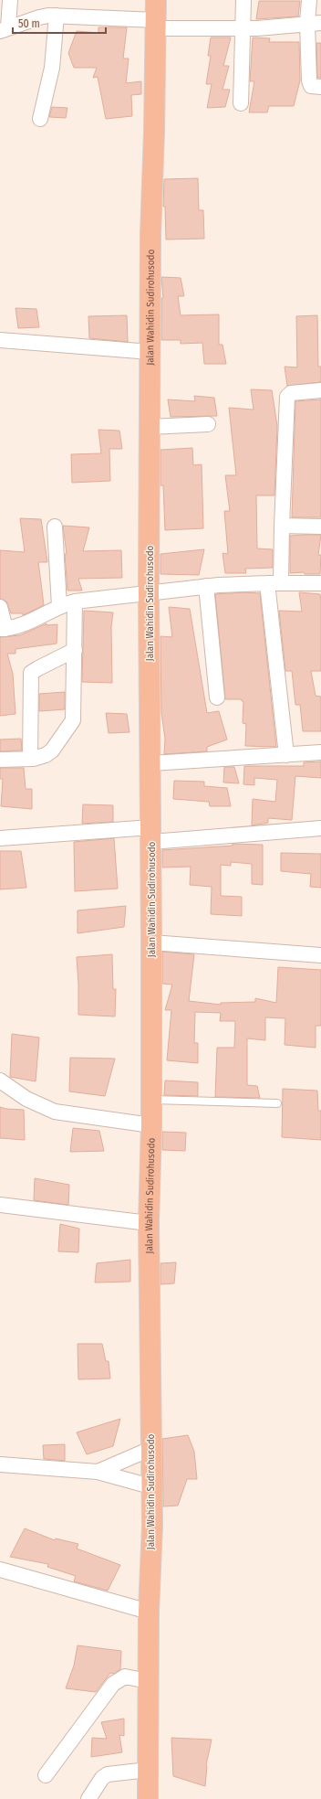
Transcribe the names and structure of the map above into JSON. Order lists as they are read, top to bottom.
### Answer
{
  "streets": {
    "highway": ["Jalan Wahidin Sudirohusodo"]
  },
  "scale_bar": "50 m"
}
